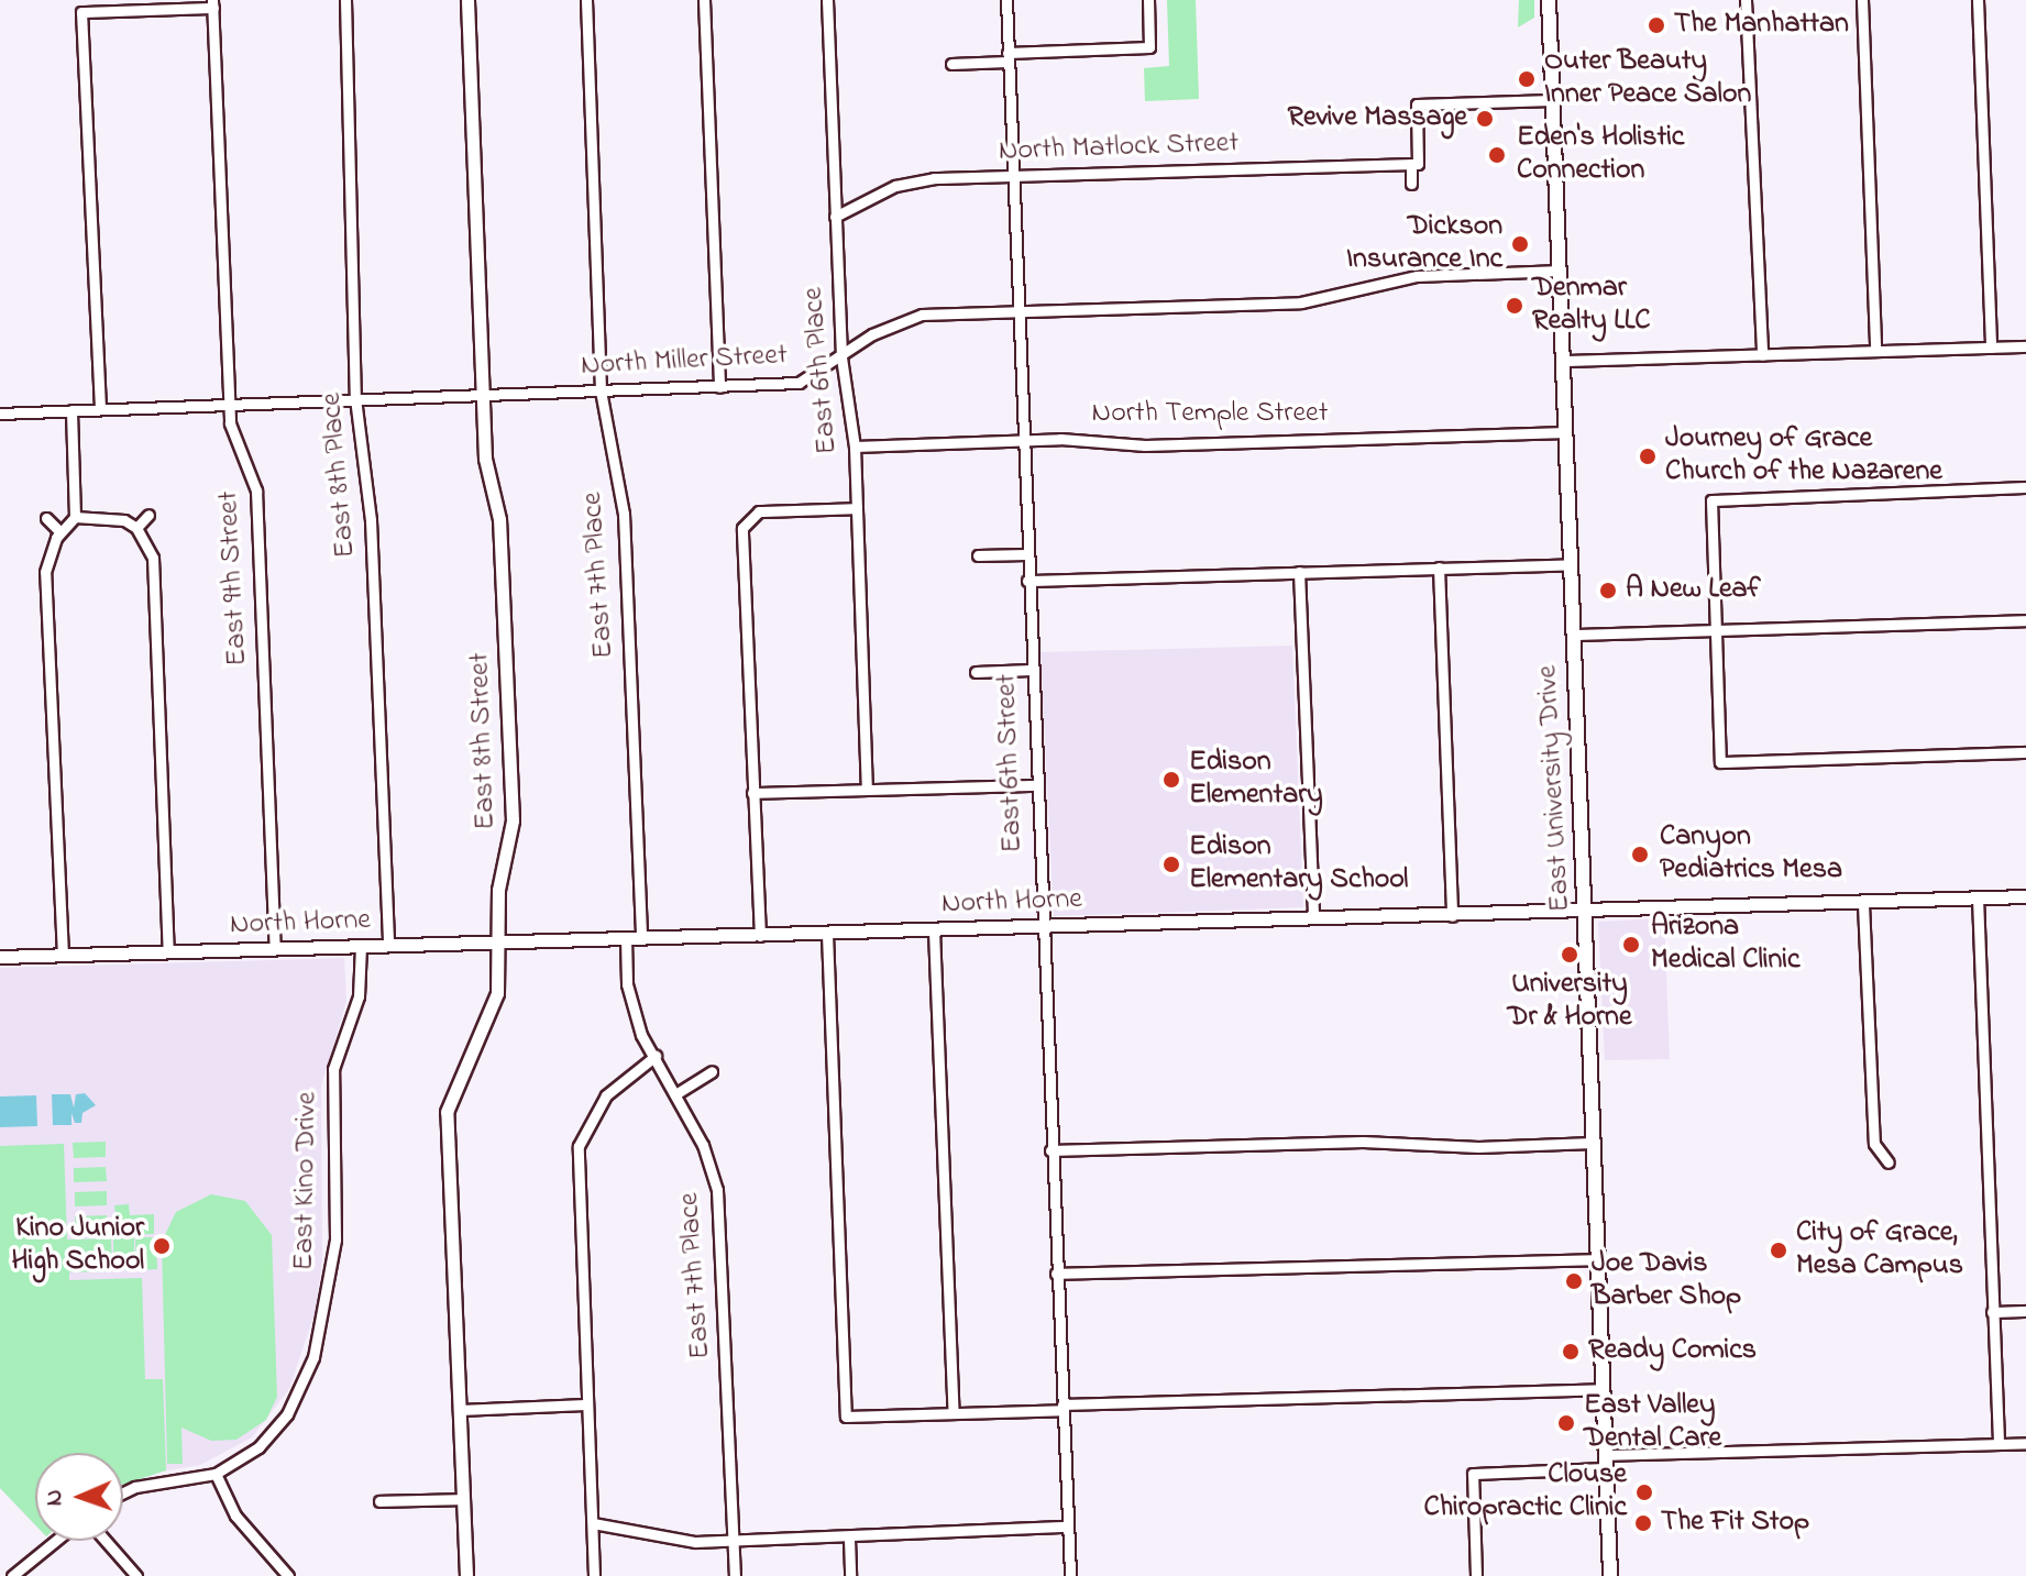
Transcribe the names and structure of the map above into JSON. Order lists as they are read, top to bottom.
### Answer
{
  "streets": {
    "main road": ["East University Drive"],
    "street": [
      "North Matlock Street",
      "North Miller Street",
      "East 6th Place",
      "North Temple Street",
      "East 8th Place",
      "East 7th Place",
      "East 9th Street",
      "East 8th Street",
      "East 6th Street",
      "North Horne",
      "East Kino Drive"
    ]
  },
  "crossings": [
    ["North Matlock Street", "East 6th Place"],
    ["North Matlock Street", "East 6th Street"],
    ["North Miller Street", "East 6th Place"],
    ["North Miller Street", "East 8th Place"],
    ["North Miller Street", "East 7th Place"],
    ["North Miller Street", "East 9th Street"],
    ["North Miller Street", "East 8th Street"],
    ["North Miller Street", "East 6th Street"],
    ["North Miller Street", "East University Drive"],
    ["East 6th Place", "North Temple Street"],
    ["North Temple Street", "East 6th Street"],
    ["North Temple Street", "East University Drive"],
    ["East 8th Place", "North Horne"],
    ["East 7th Place", "North Horne"],
    ["East 9th Street", "North Horne"],
    ["East 8th Street", "North Horne"],
    ["East 6th Street", "North Horne"],
    ["East University Drive", "North Horne"],
    ["North Horne", "East Kino Drive"]
  ],
  "places": [
    "The Manhattan",
    "Outer Beauty Inner Peace Salon",
    "Revive Massage",
    "Eden's Holistic Connection",
    "Dickson Insurance Inc",
    "Denmar Realty LLC",
    "Journey of Grace Church of the Nazarene",
    "A New Leaf",
    "Edison Elementary",
    "Canyon Pediatrics Mesa",
    "Edison Elementary School",
    "Arizona Medical Clinic",
    "University Dr & Horne",
    "Kino Junior High School",
    "City of Grace, Mesa Campus",
    "Joe Davis Barber Shop",
    "Ready Comics",
    "East Valley Dental Care",
    "Clouse Chiropractic Clinic",
    "The Fit Stop"
  ],
  "north": "left"
}
